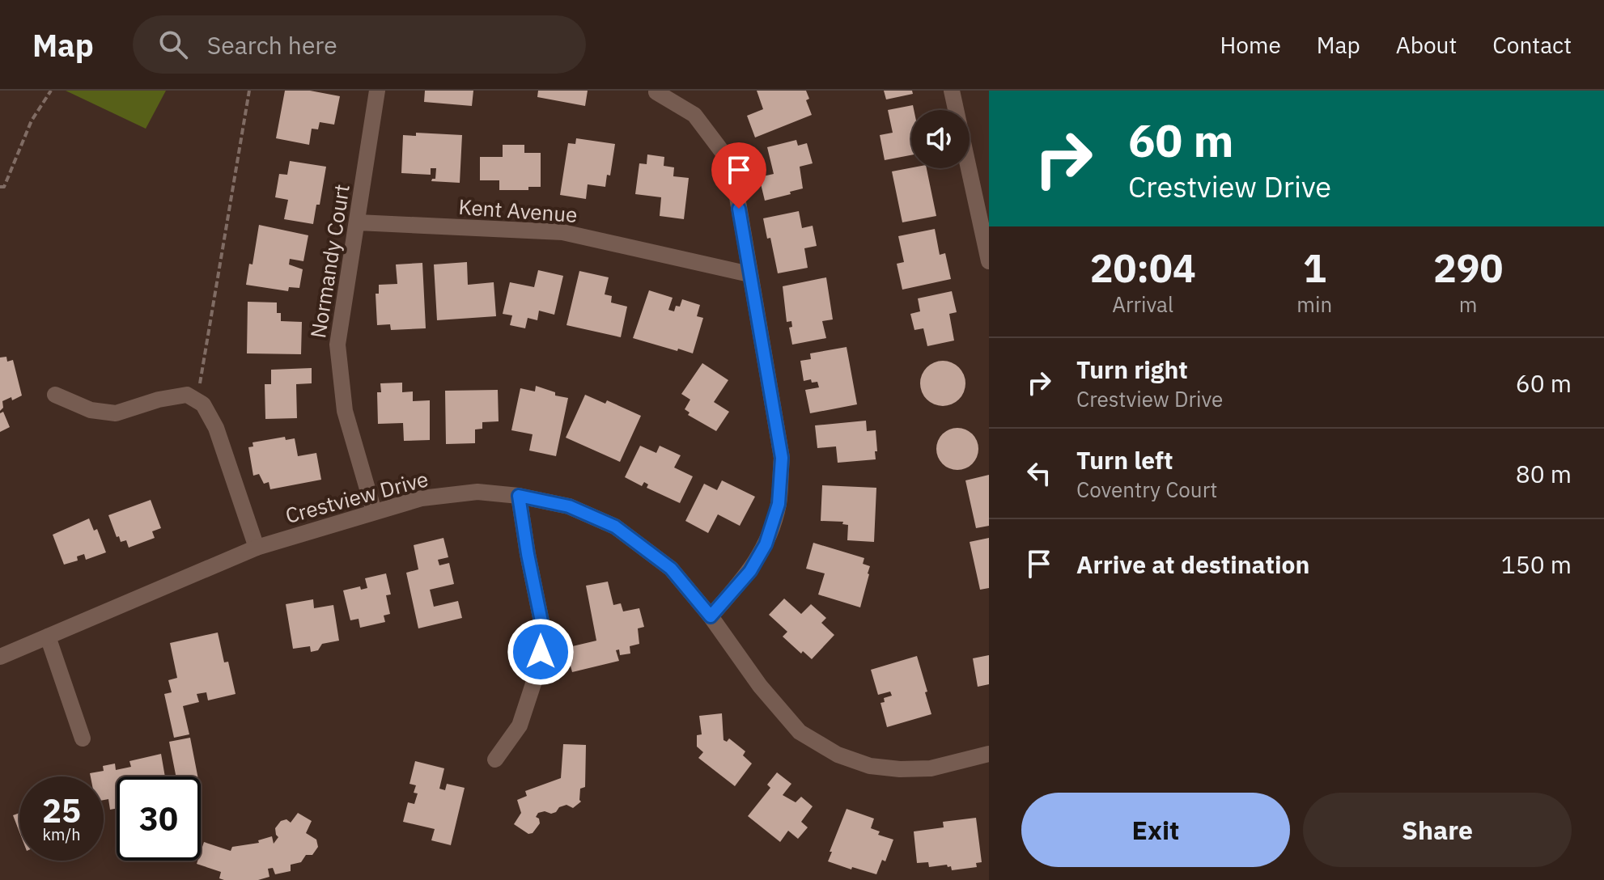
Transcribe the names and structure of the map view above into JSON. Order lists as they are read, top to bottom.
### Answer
{
  "streets": {
    "street": ["Kent Avenue", "Normandy Court", "Crestview Drive"]
  },
  "crossings": [
    ["Kent Avenue", "Normandy Court"],
    ["Normandy Court", "Crestview Drive"]
  ],
  "page": {
    "header": "Map",
    "search": "Search here",
    "nav": [
      "Home",
      "Map",
      "About",
      "Contact"
    ],
    "turn": ["60 m", "Crestview Drive"],
    "eta": [
      "20:04",
      "Arrival",
      "1",
      "min",
      "290",
      "m"
    ],
    "list": [
      {
        "name": "Turn right",
        "note": "Crestview Drive",
        "value": "60 m"
      },
      {
        "name": "Turn left",
        "note": "Coventry Court",
        "value": "80 m"
      },
      {
        "name": "Arrive at destination",
        "value": "150 m"
      }
    ],
    "speed": "25 km/h",
    "limit": "30",
    "buttons": ["Exit", "Share"]
  }
}
